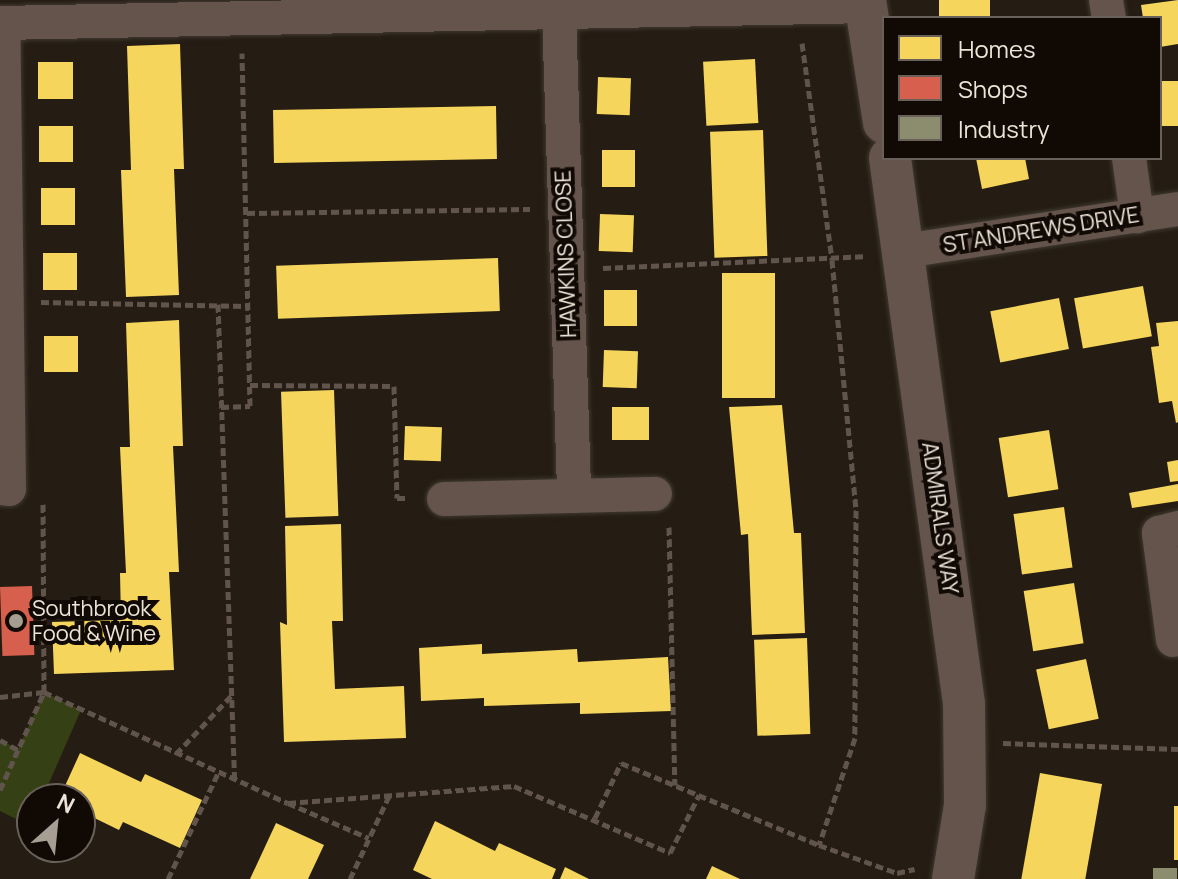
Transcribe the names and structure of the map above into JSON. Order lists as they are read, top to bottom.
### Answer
{
  "streets": {
    "street": ["ST ANDREWS DRIVE", "HAWKINS CLOSE", "ADMIRALS WAY"]
  },
  "crossings": [
    ["ST ANDREWS DRIVE", "ADMIRALS WAY"]
  ],
  "places": ["Southbrook Food & Wine"],
  "legend": ["Homes", "Shops", "Industry"],
  "north": "top right"
}
